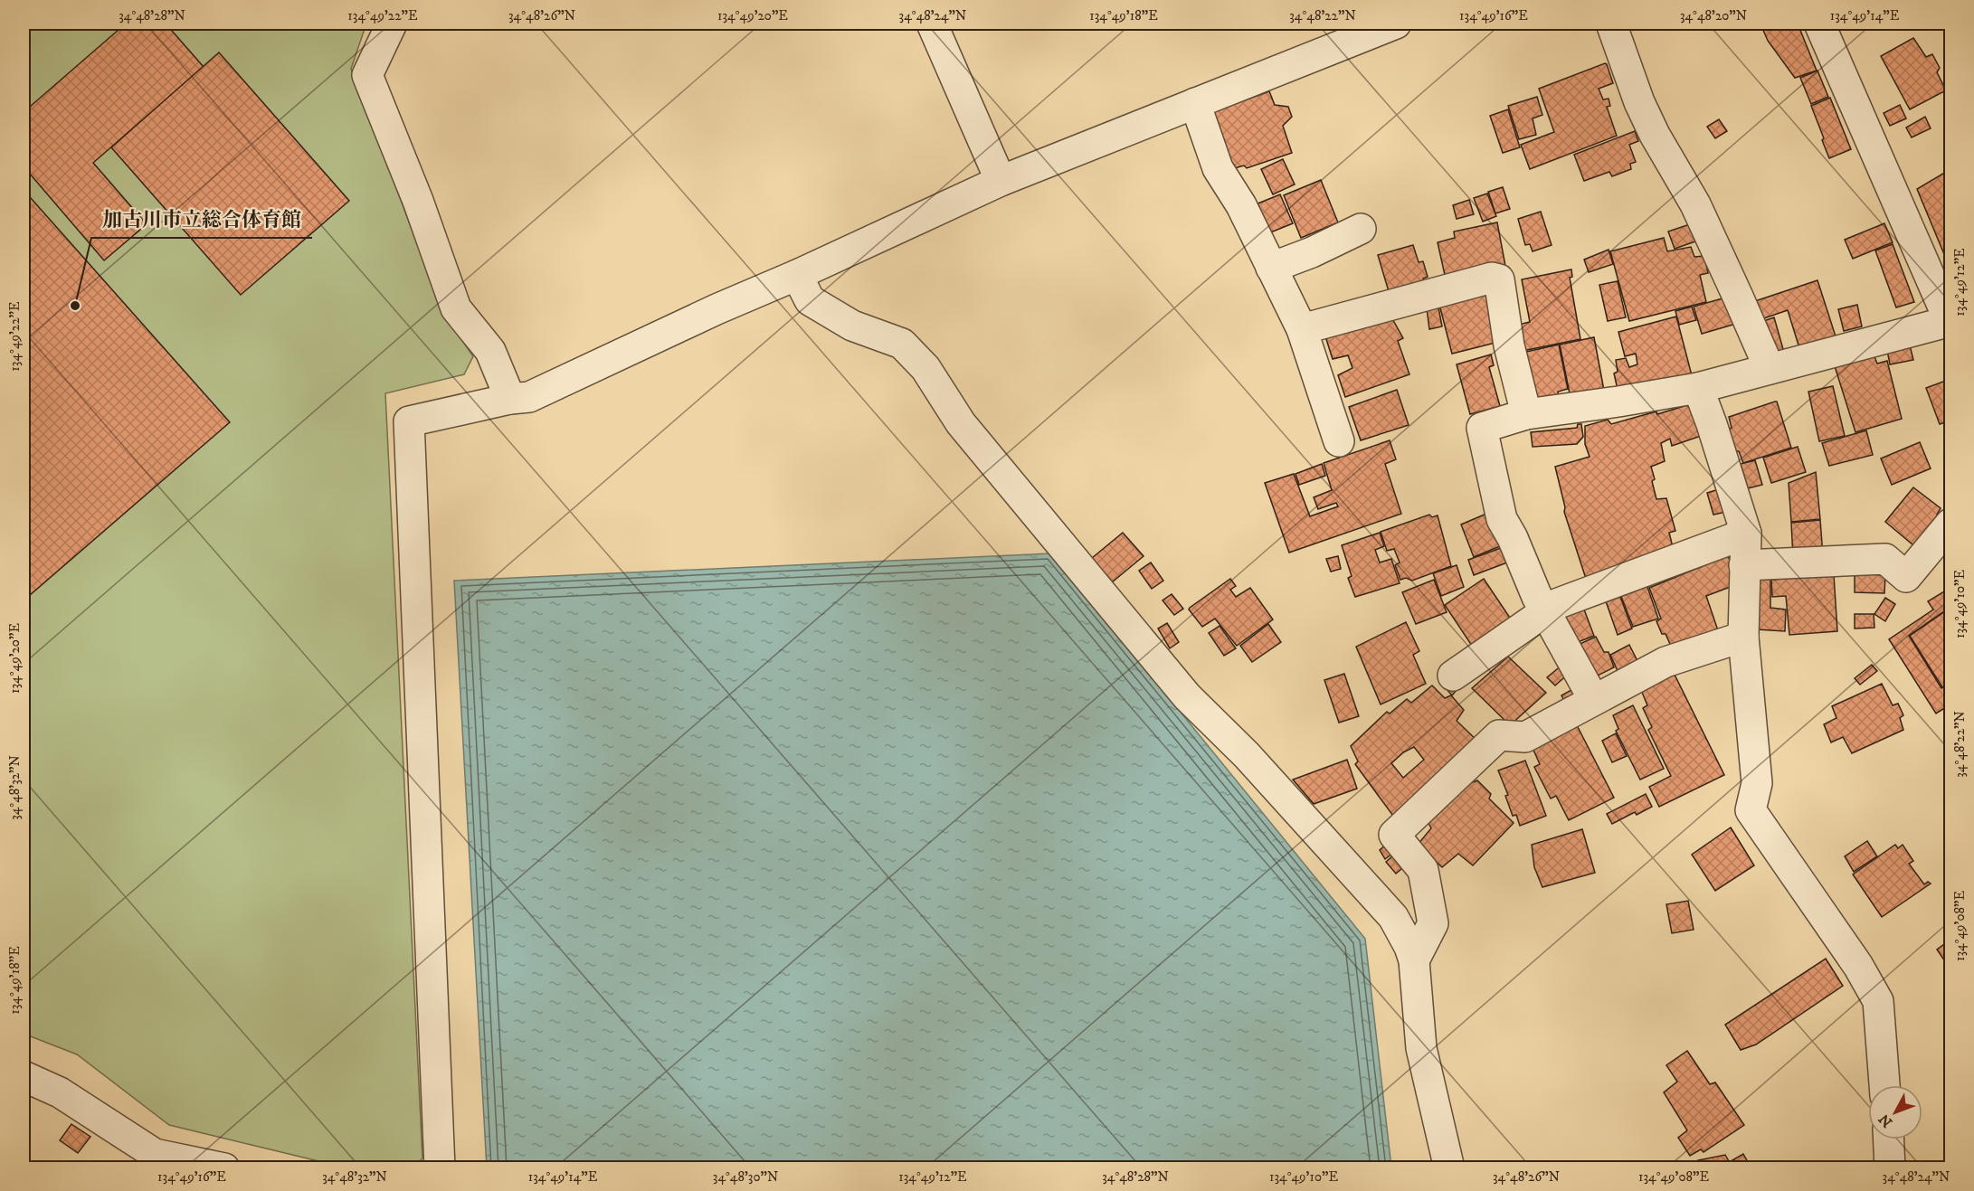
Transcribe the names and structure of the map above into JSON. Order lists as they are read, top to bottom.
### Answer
{
  "places": ["加古川市立総合体育館"],
  "north": "bottom left",
  "coordinates": [
    "34°48'28\"N",
    "134°49'22\"E",
    "34°48'26\"N",
    "134°49'20\"E",
    "34°48'24\"N",
    "134°49'18\"E",
    "34°48'22\"N",
    "134°49'16\"E",
    "34°48'20\"N",
    "134°49'14\"E",
    "134°49'12\"E",
    "134°49'10\"E",
    "34°48'32\"N",
    "134°49'08\"E",
    "34°48'30\"N"
  ]
}
